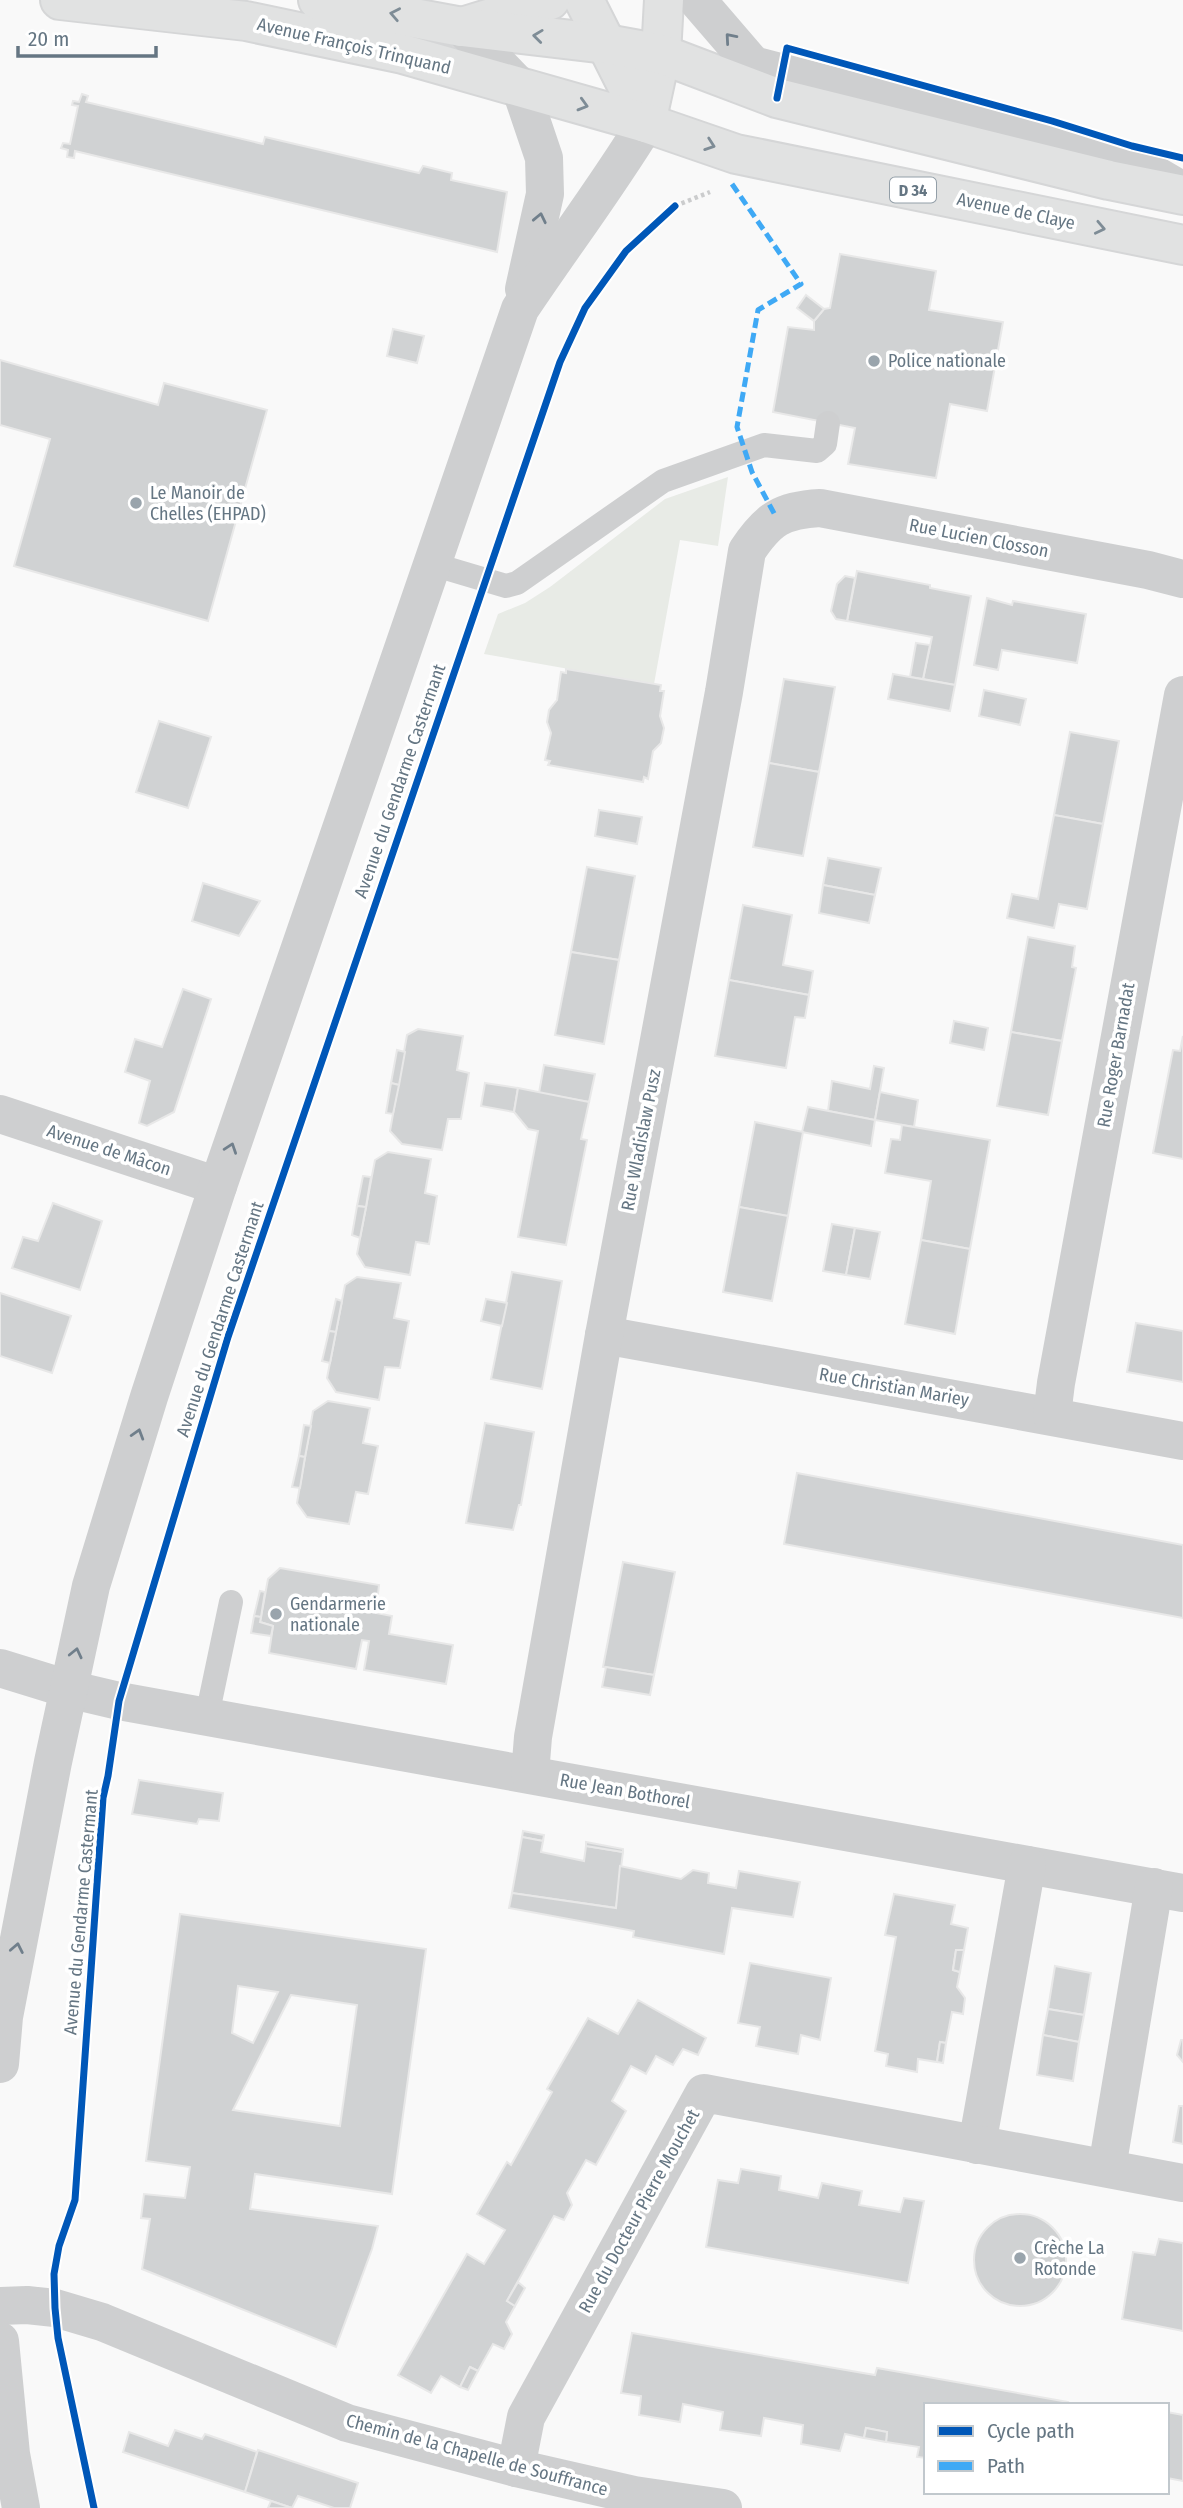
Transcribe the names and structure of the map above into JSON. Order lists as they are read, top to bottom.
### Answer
{
  "streets": {
    "main road": ["Avenue François Trinquand", "D 34", "Avenue de Claye"],
    "street": [
      "Rue Lucien Closson",
      "Rue Roger Barnadat",
      "Rue Wladislaw Pusz",
      "Avenue de Mâcon",
      "Rue Christian Mariey",
      "Rue Jean Bothorel",
      "Rue du Docteur Pierre Mouchet",
      "Chemin de la Chapelle de Souffrance"
    ],
    "cycle path": ["Avenue du Gendarme Castermant"]
  },
  "crossings": [
    ["Avenue François Trinquand", "Avenue de Claye"],
    ["Rue Lucien Closson", "Rue Wladislaw Pusz"],
    ["Rue Roger Barnadat", "Rue Christian Mariey"],
    ["Rue Wladislaw Pusz", "Rue Christian Mariey"],
    ["Rue Wladislaw Pusz", "Rue Jean Bothorel"],
    ["Rue du Docteur Pierre Mouchet", "Chemin de la Chapelle de Souffrance"]
  ],
  "places": [
    "Police nationale",
    "Le Manoir de Chelles (EHPAD)",
    "Gendarmerie nationale",
    "Crèche La Rotonde"
  ],
  "legend": ["Cycle path", "Path"],
  "scale_bar": "20 m"
}
